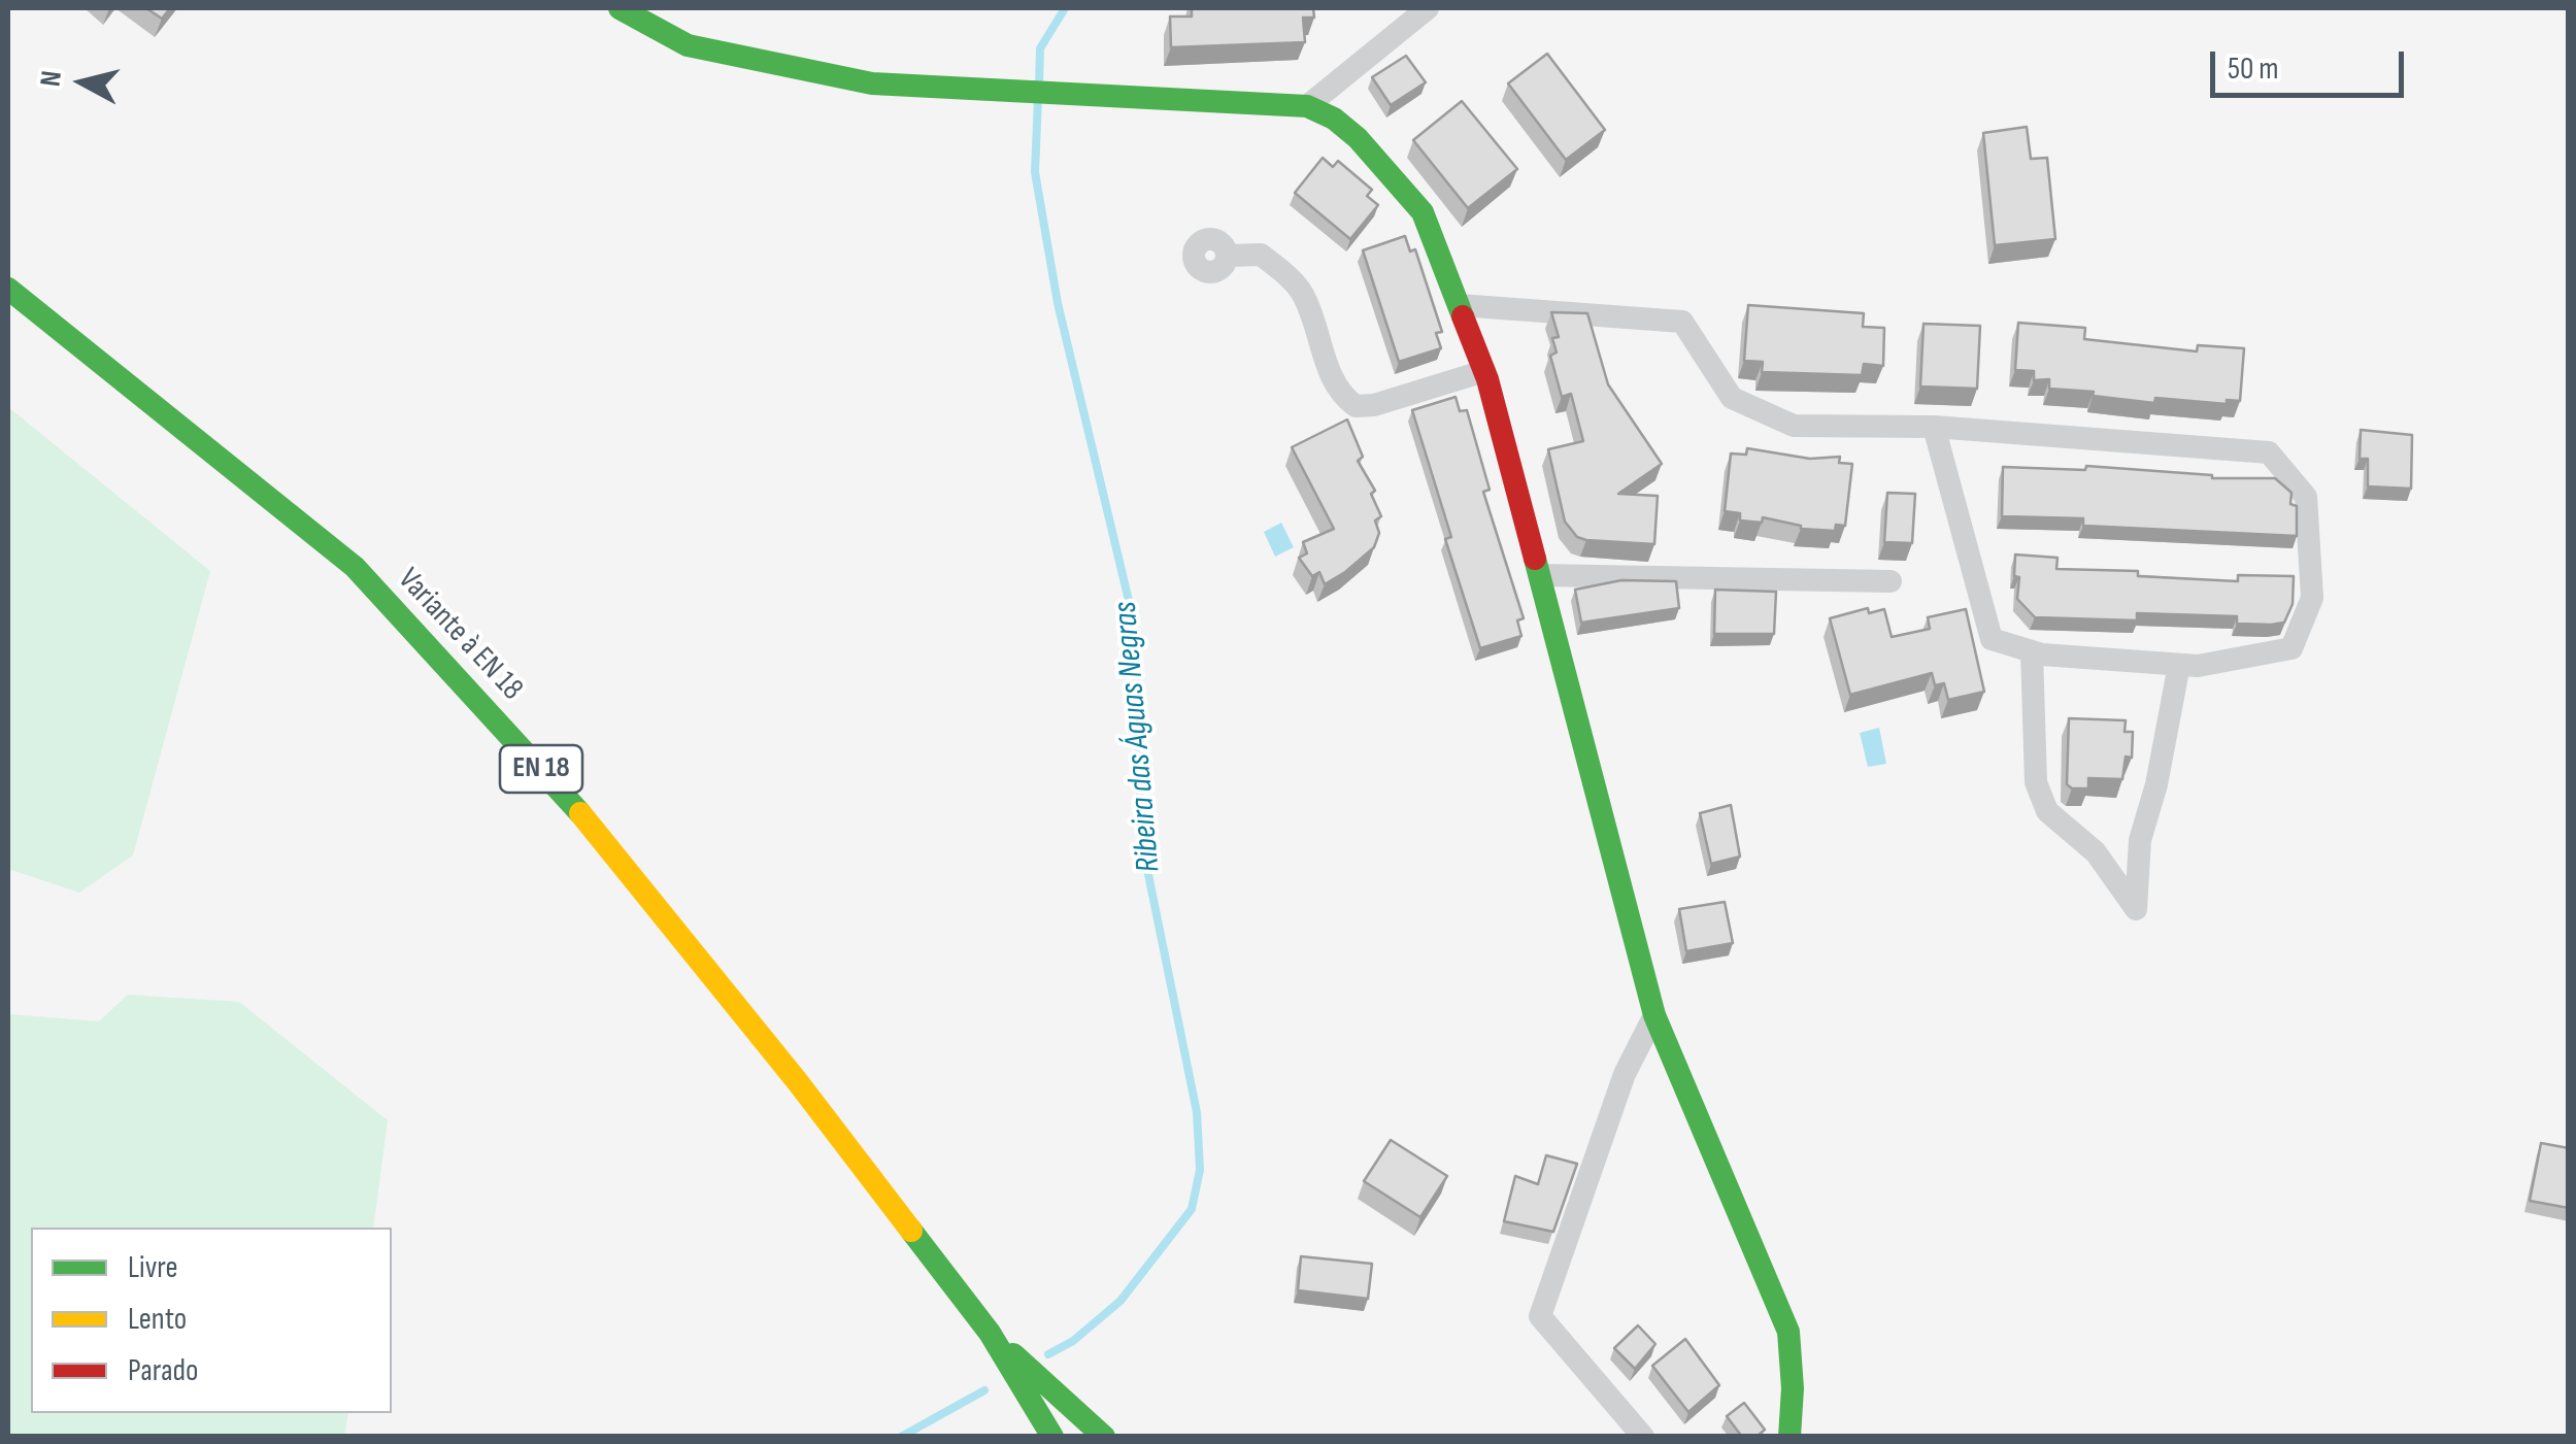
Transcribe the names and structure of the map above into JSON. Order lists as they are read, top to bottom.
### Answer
{
  "streets": {
    "street": ["Variante à EN 18", "EN 18"]
  },
  "water": ["Ribeira das Águas Negras"],
  "legend": ["Livre", "Lento", "Parado"],
  "scale_bar": "50 m",
  "north": "left"
}
